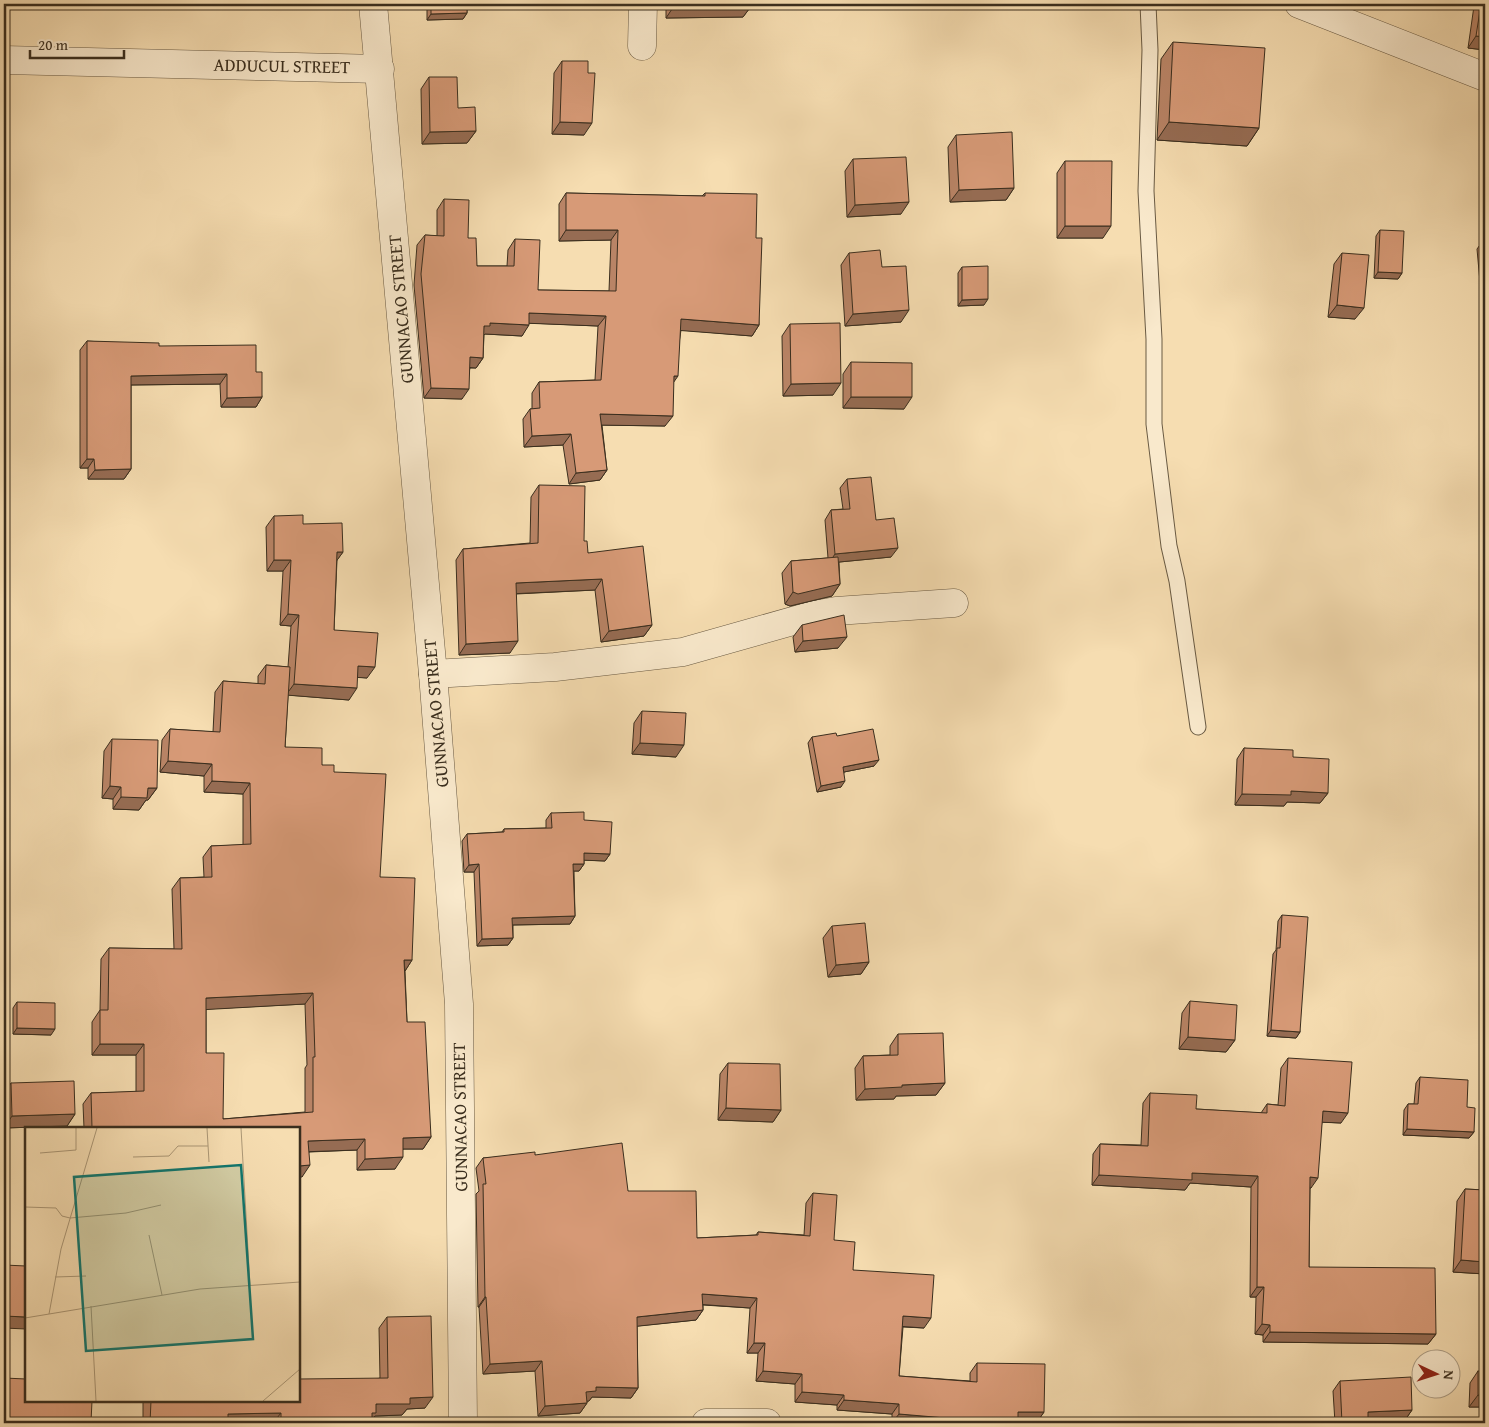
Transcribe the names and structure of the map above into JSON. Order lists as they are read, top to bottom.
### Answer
{
  "streets": {
    "street": ["ADDUCUL STREET", "GUNNACAO STREET"]
  },
  "crossings": [
    ["ADDUCUL STREET", "GUNNACAO STREET"]
  ],
  "scale_bar": "20 m",
  "north": "right"
}
